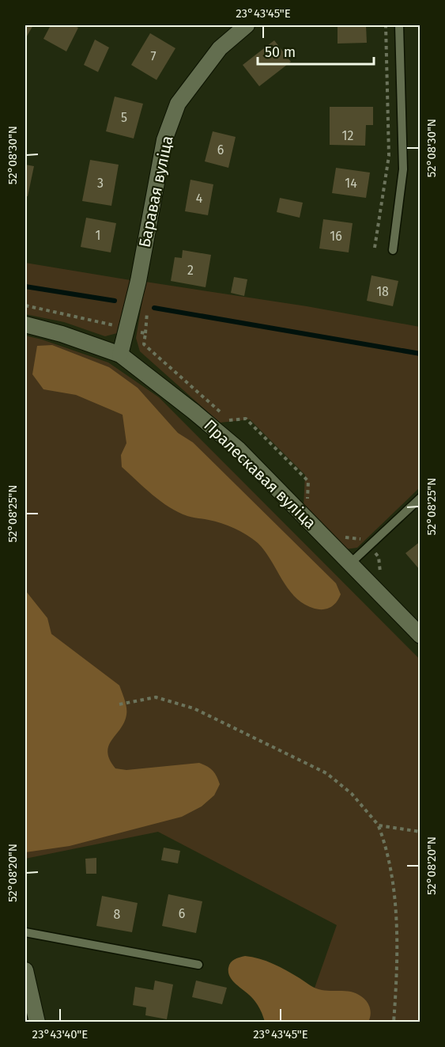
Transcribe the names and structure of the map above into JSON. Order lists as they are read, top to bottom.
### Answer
{
  "streets": {
    "street": ["Баравая вуліца", "Пралескавая вуліца"]
  },
  "crossings": [
    ["Баравая вуліца", "Пралескавая вуліца"]
  ],
  "house_numbers": [
    "7",
    "5",
    "12",
    "6",
    "3",
    "14",
    "4",
    "1",
    "16",
    "2",
    "18",
    "6",
    "8"
  ],
  "scale_bar": "50 m",
  "coordinates": [
    "23°43'45\"E",
    "52°08'30\"N",
    "52°08'25\"N",
    "52°08'20\"N",
    "23°43'40\"E"
  ]
}
